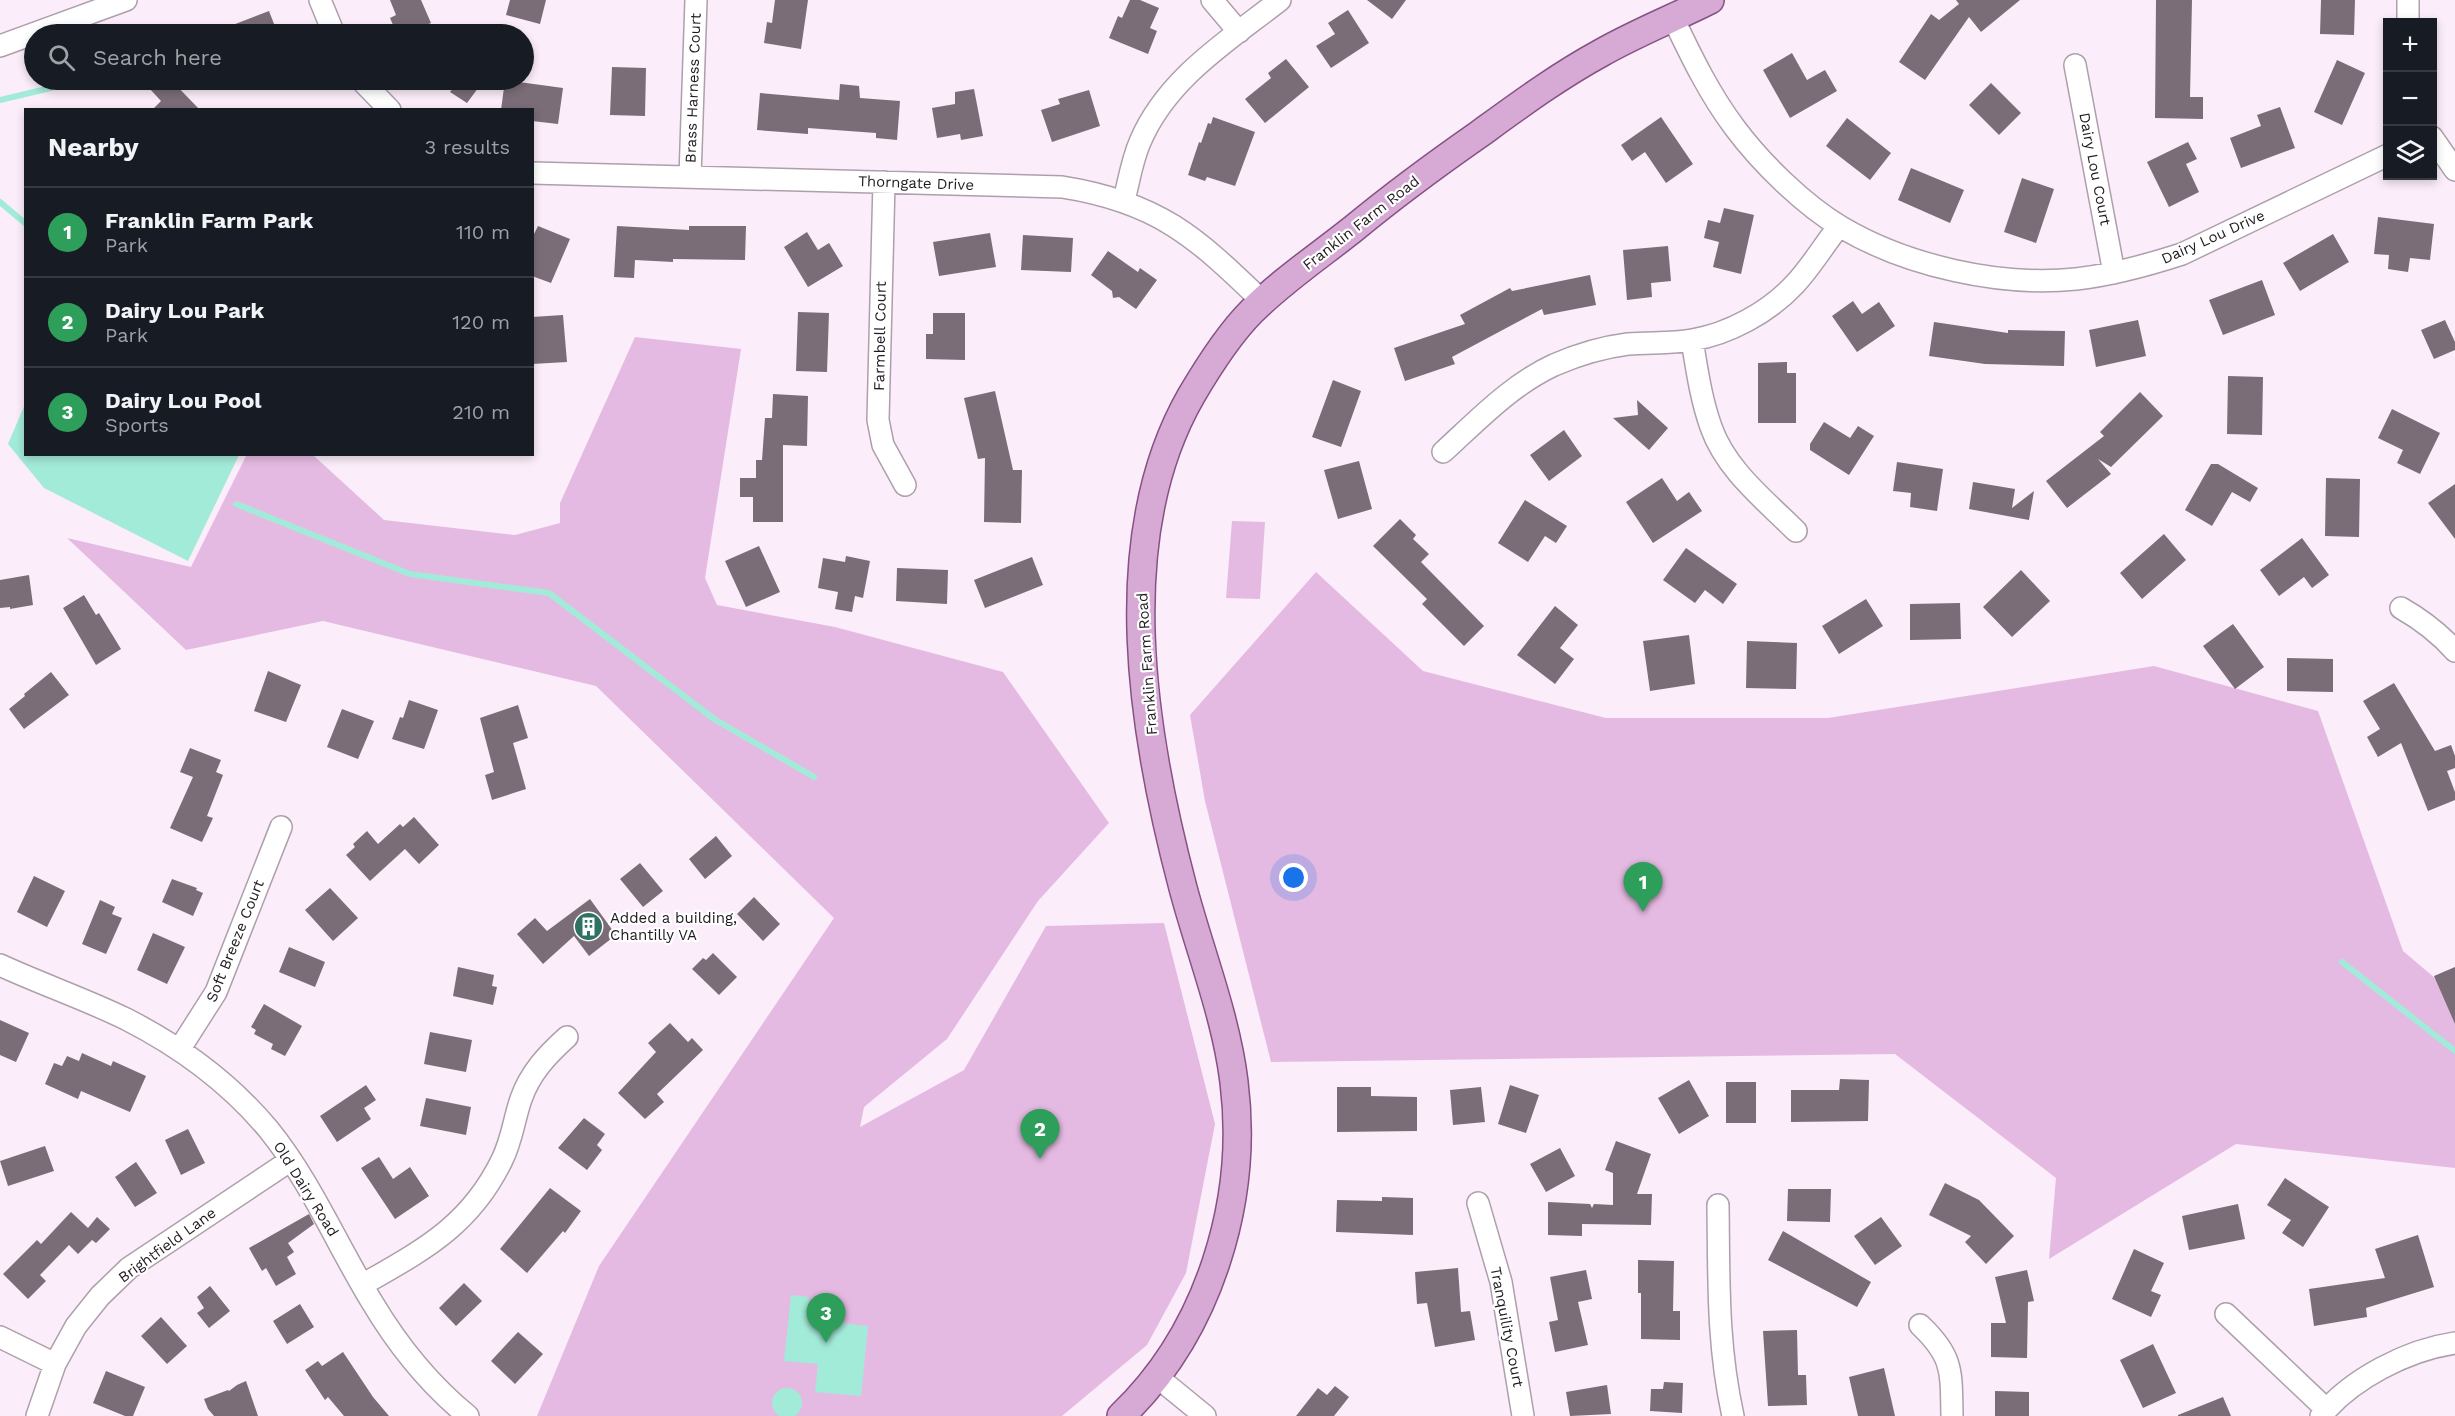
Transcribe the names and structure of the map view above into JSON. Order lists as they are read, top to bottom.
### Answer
{
  "streets": {
    "main road": ["Franklin Farm Road"],
    "street": [
      "Brass Harness Court",
      "Dairy Lou Court",
      "Thorngate Drive",
      "Dairy Lou Drive",
      "Farmbell Court",
      "Soft Breeze Court",
      "Old Dairy Road",
      "Brightfield Lane",
      "Tranquility Court"
    ]
  },
  "crossings": [
    ["Brass Harness Court", "Thorngate Drive"],
    ["Dairy Lou Court", "Dairy Lou Drive"],
    ["Thorngate Drive", "Franklin Farm Road"],
    ["Thorngate Drive", "Farmbell Court"],
    ["Franklin Farm Road", "Dairy Lou Drive"],
    ["Soft Breeze Court", "Old Dairy Road"],
    ["Old Dairy Road", "Brightfield Lane"]
  ],
  "places": {
    "building": ["Added a building, Chantilly VA"]
  },
  "page": {
    "map_buttons": ["+", "−"],
    "search": "Search here",
    "heading": ["Nearby", "3 results"],
    "list": [
      {
        "mark": "1",
        "name": "Franklin Farm Park",
        "note": "Park",
        "value": "110 m"
      },
      {
        "mark": "2",
        "name": "Dairy Lou Park",
        "note": "Park",
        "value": "120 m"
      },
      {
        "mark": "3",
        "name": "Dairy Lou Pool",
        "note": "Sports",
        "value": "210 m"
      }
    ],
    "pins": ["1", "2", "3"]
  }
}
